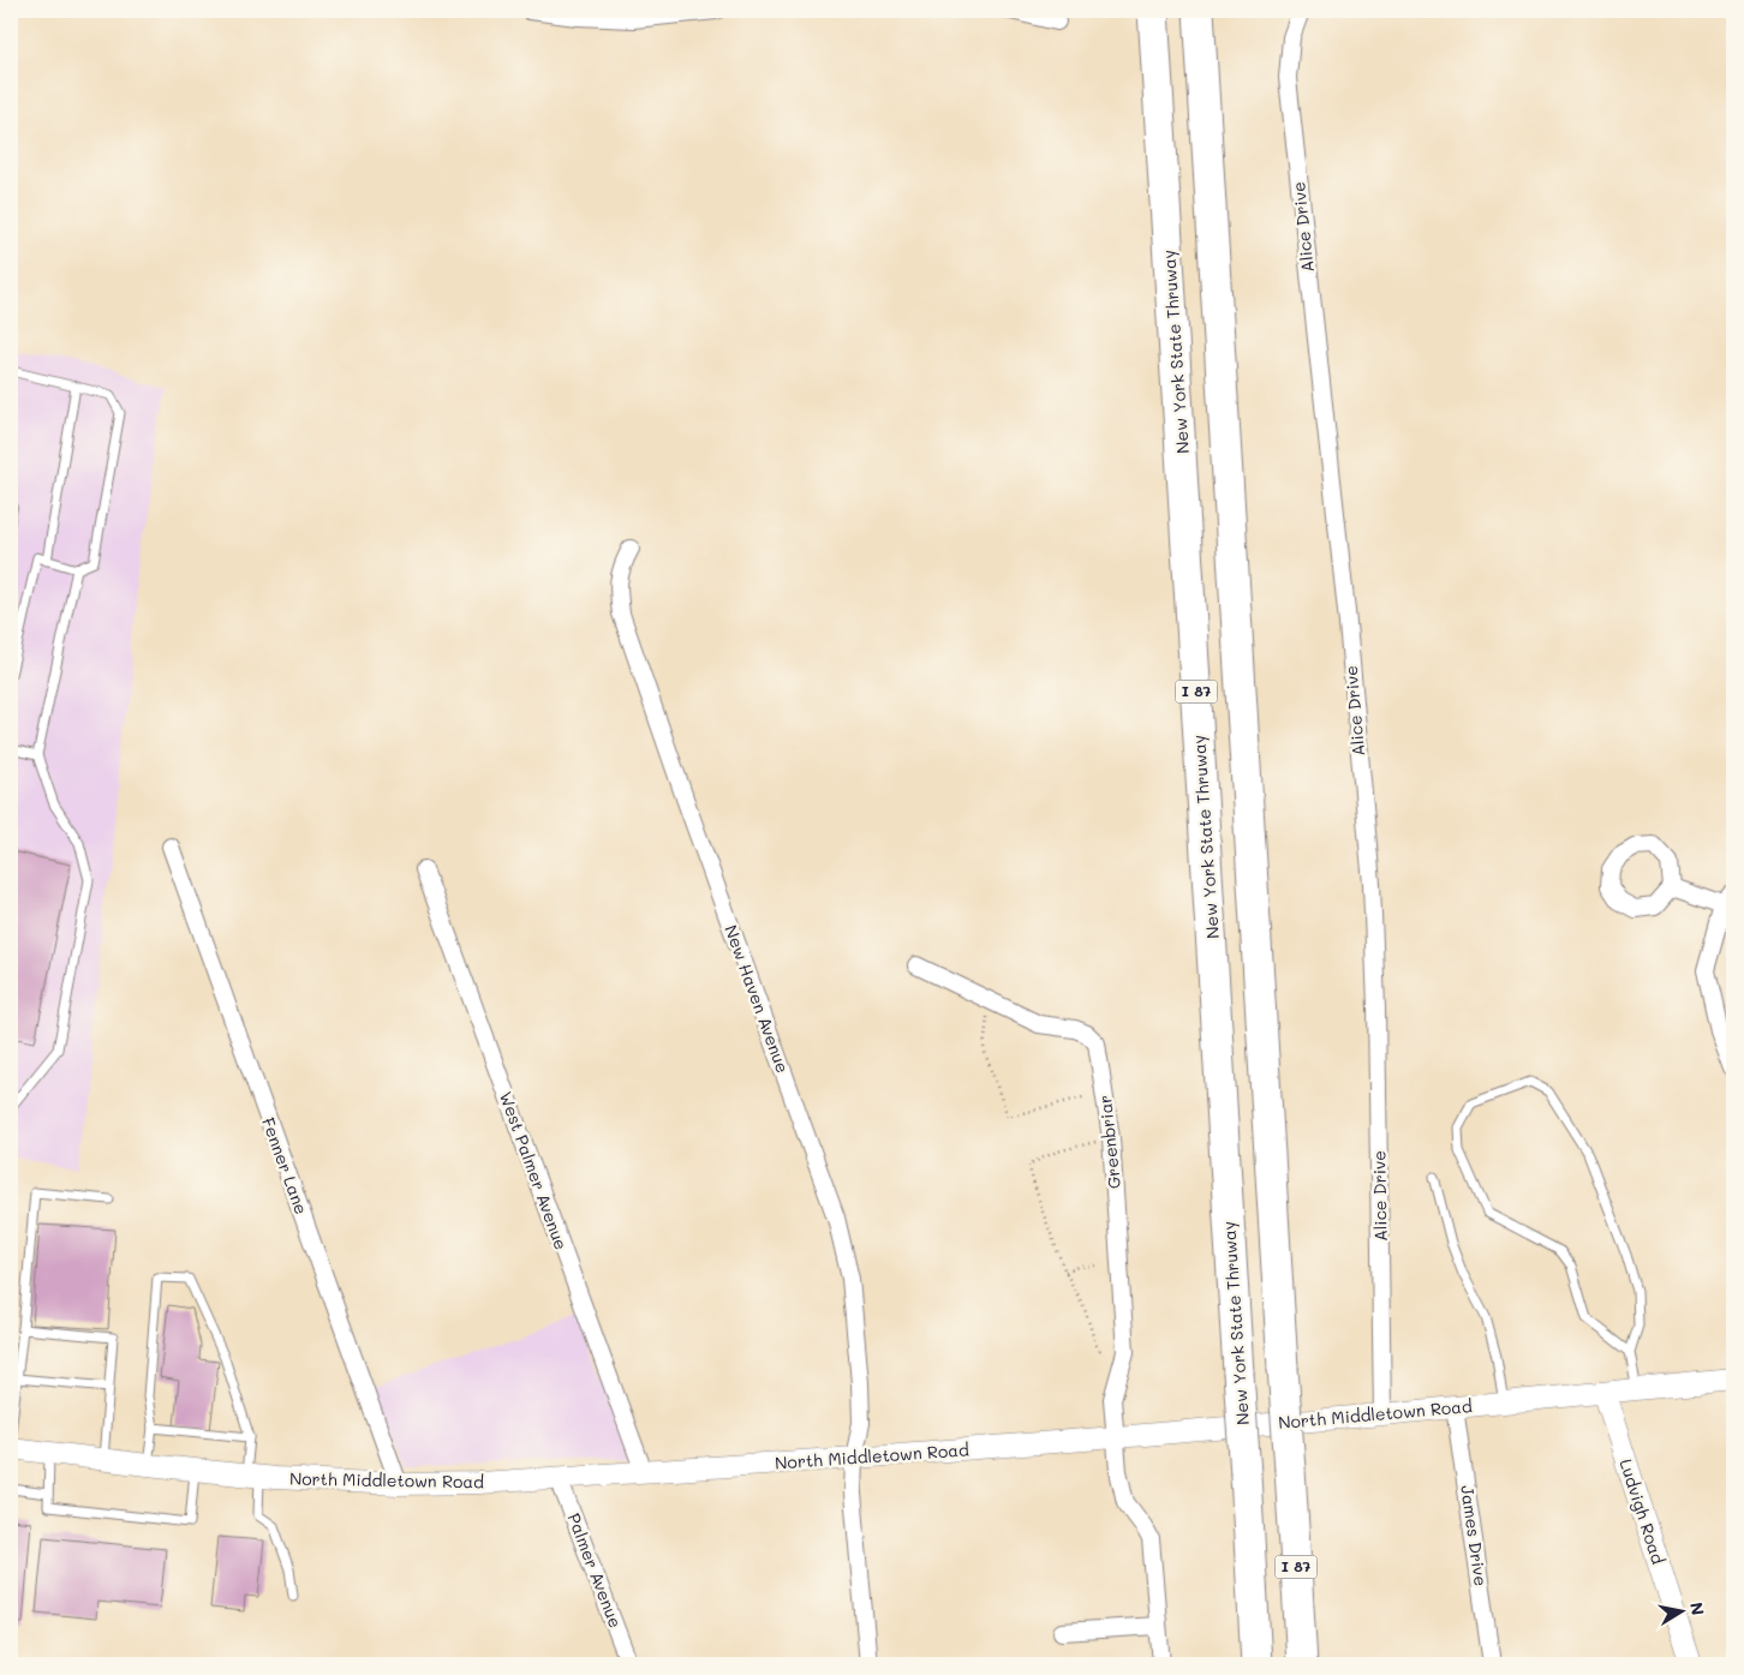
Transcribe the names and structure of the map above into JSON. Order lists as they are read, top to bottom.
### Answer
{
  "streets": {
    "highway": ["New York State Thruway", "I 87"],
    "street": [
      "Alice Drive",
      "New Haven Avenue",
      "Greenbriar",
      "Fenner Lane",
      "West Palmer Avenue",
      "North Middletown Road",
      "Ludvigh Road",
      "James Drive",
      "Palmer Avenue"
    ]
  },
  "crossings": [
    ["Alice Drive", "North Middletown Road"],
    ["New Haven Avenue", "North Middletown Road"],
    ["Greenbriar", "North Middletown Road"],
    ["Fenner Lane", "North Middletown Road"],
    ["West Palmer Avenue", "North Middletown Road"],
    ["North Middletown Road", "Ludvigh Road"],
    ["North Middletown Road", "James Drive"],
    ["North Middletown Road", "Palmer Avenue"]
  ],
  "north": "right"
}
